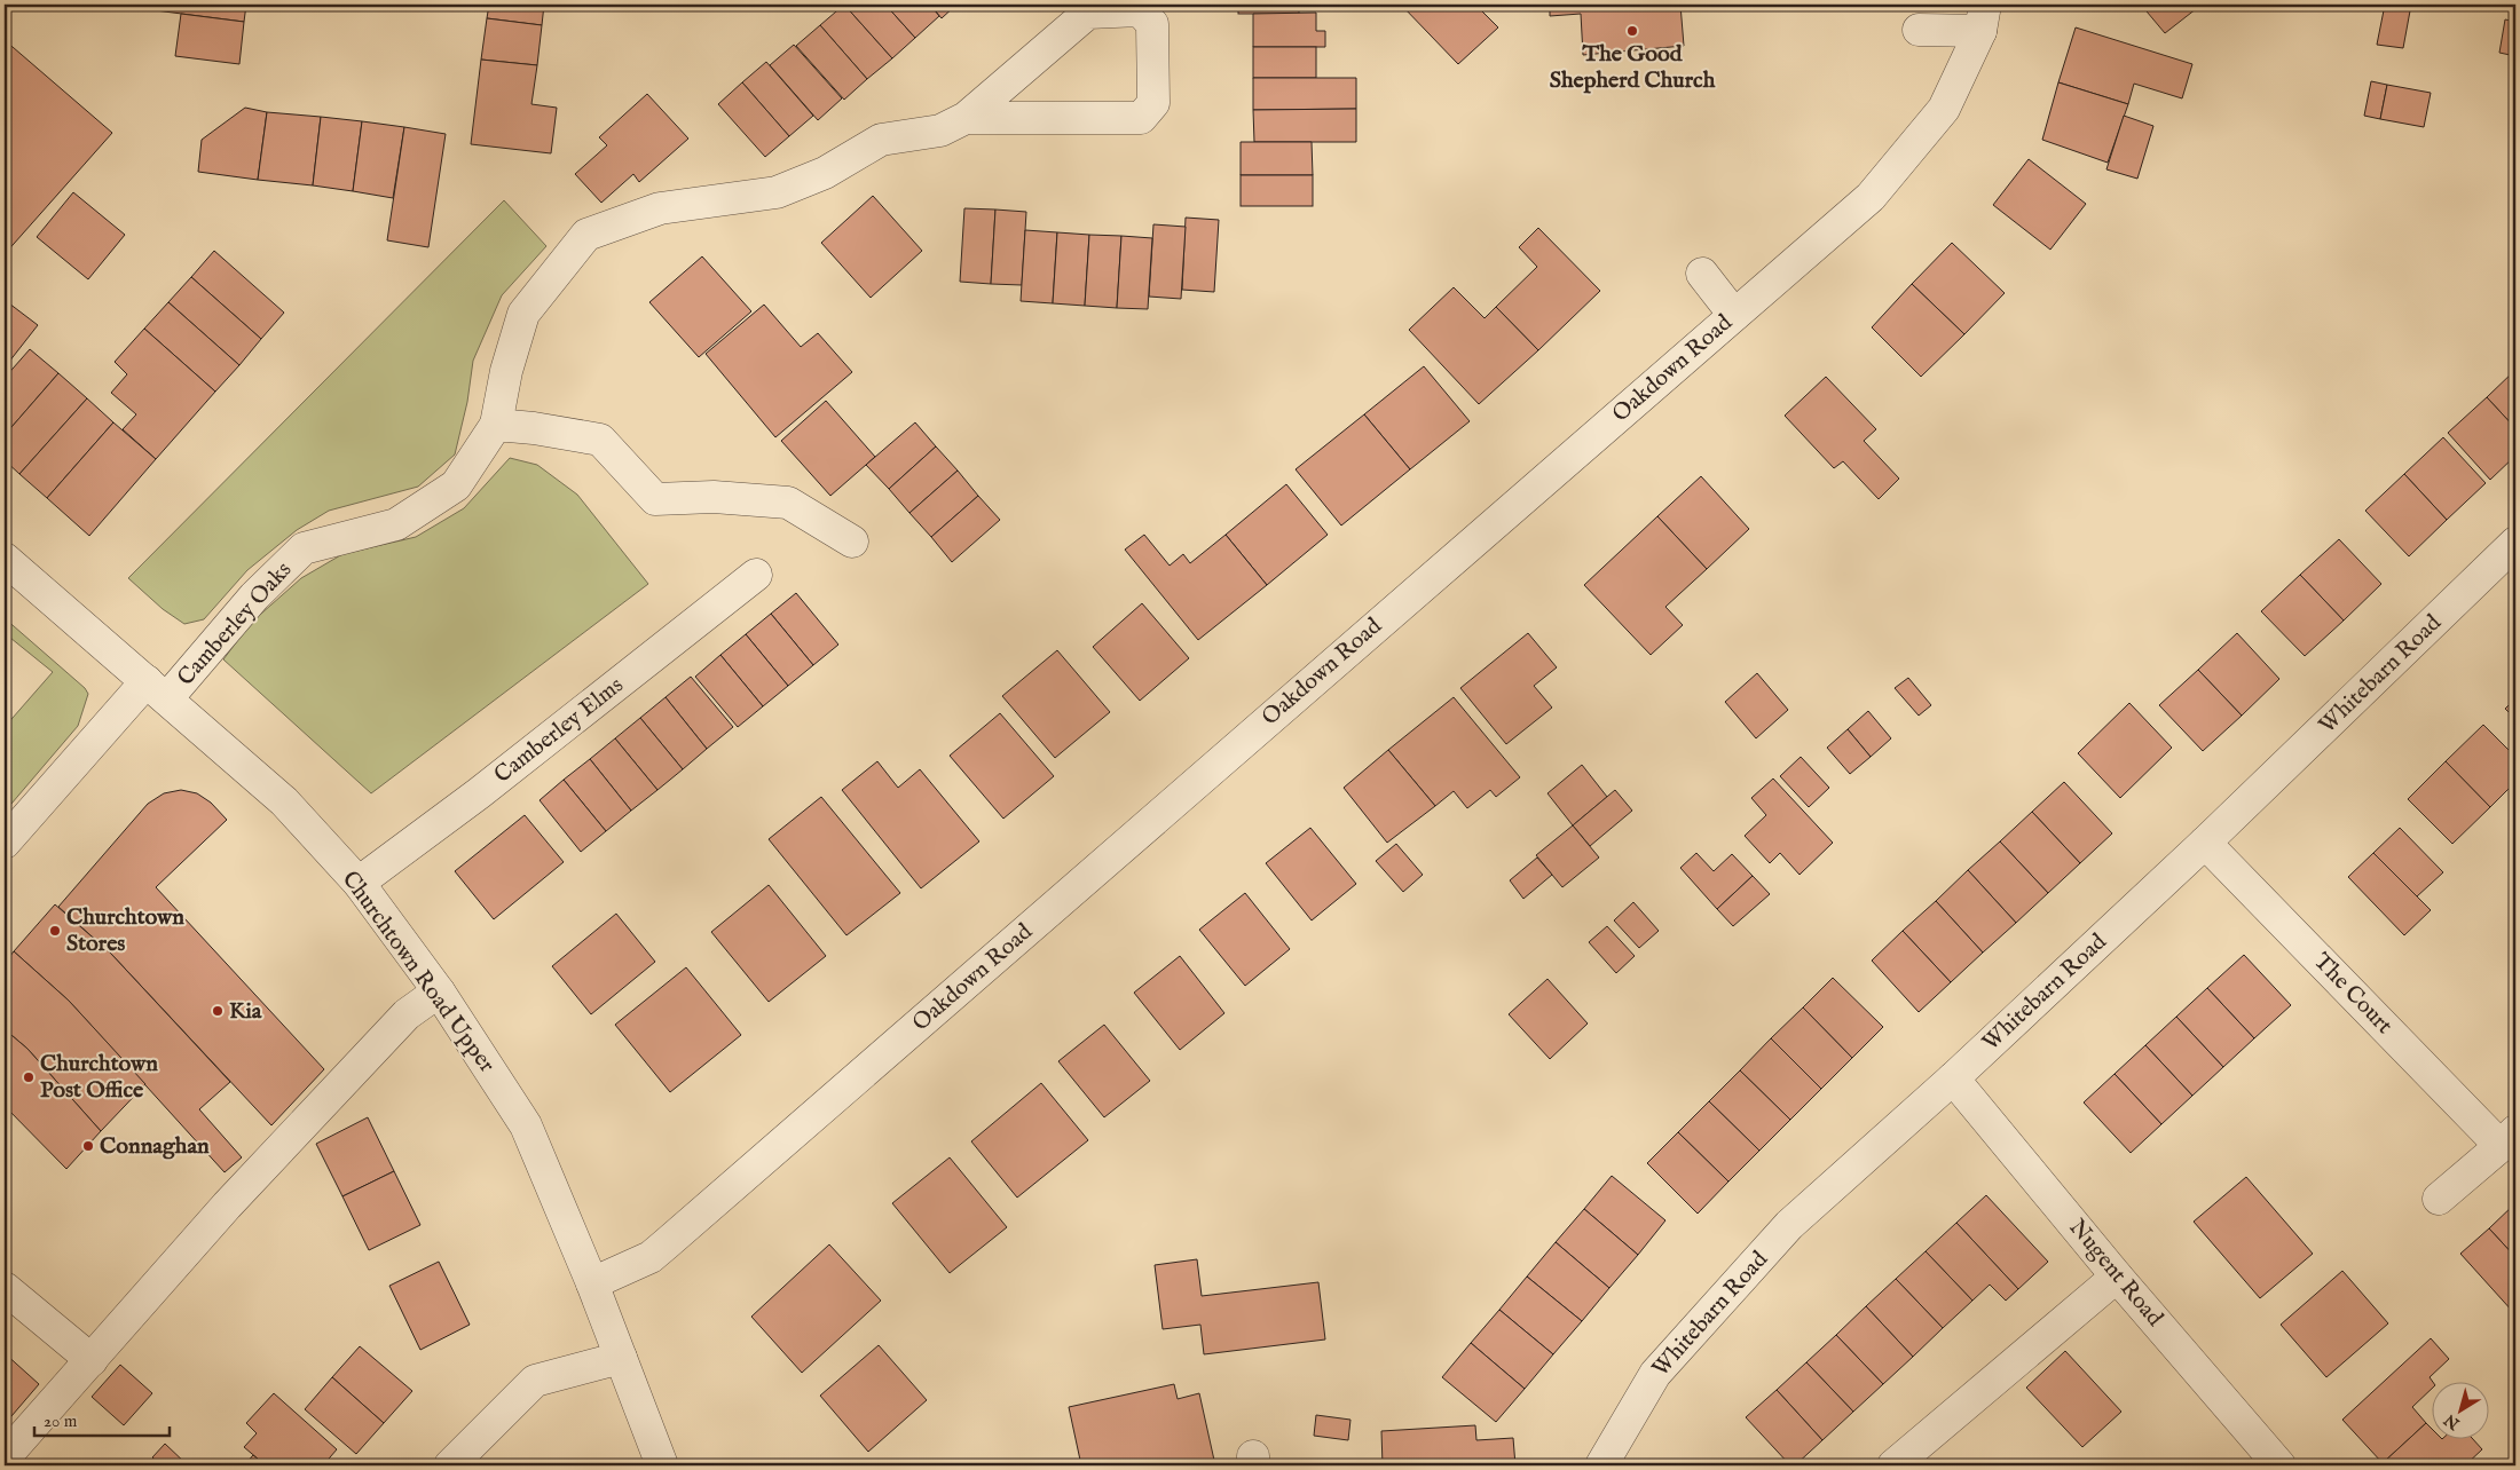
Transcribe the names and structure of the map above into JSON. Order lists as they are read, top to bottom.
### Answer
{
  "streets": {
    "street": [
      "Oakdown Road",
      "Camberley Oaks",
      "Whitebarn Road",
      "Camberley Elms",
      "Churchtown Road Upper",
      "The Court",
      "Nugent Road"
    ]
  },
  "crossings": [
    ["Oakdown Road", "Churchtown Road Upper"],
    ["Camberley Oaks", "Churchtown Road Upper"],
    ["Whitebarn Road", "The Court"],
    ["Whitebarn Road", "Nugent Road"],
    ["Camberley Elms", "Churchtown Road Upper"]
  ],
  "places": [
    "The Good Shepherd Church",
    "Churchtown Stores",
    "Kia",
    "Churchtown Post Office",
    "Connaghan"
  ],
  "scale_bar": "20 m",
  "north": "bottom left"
}
